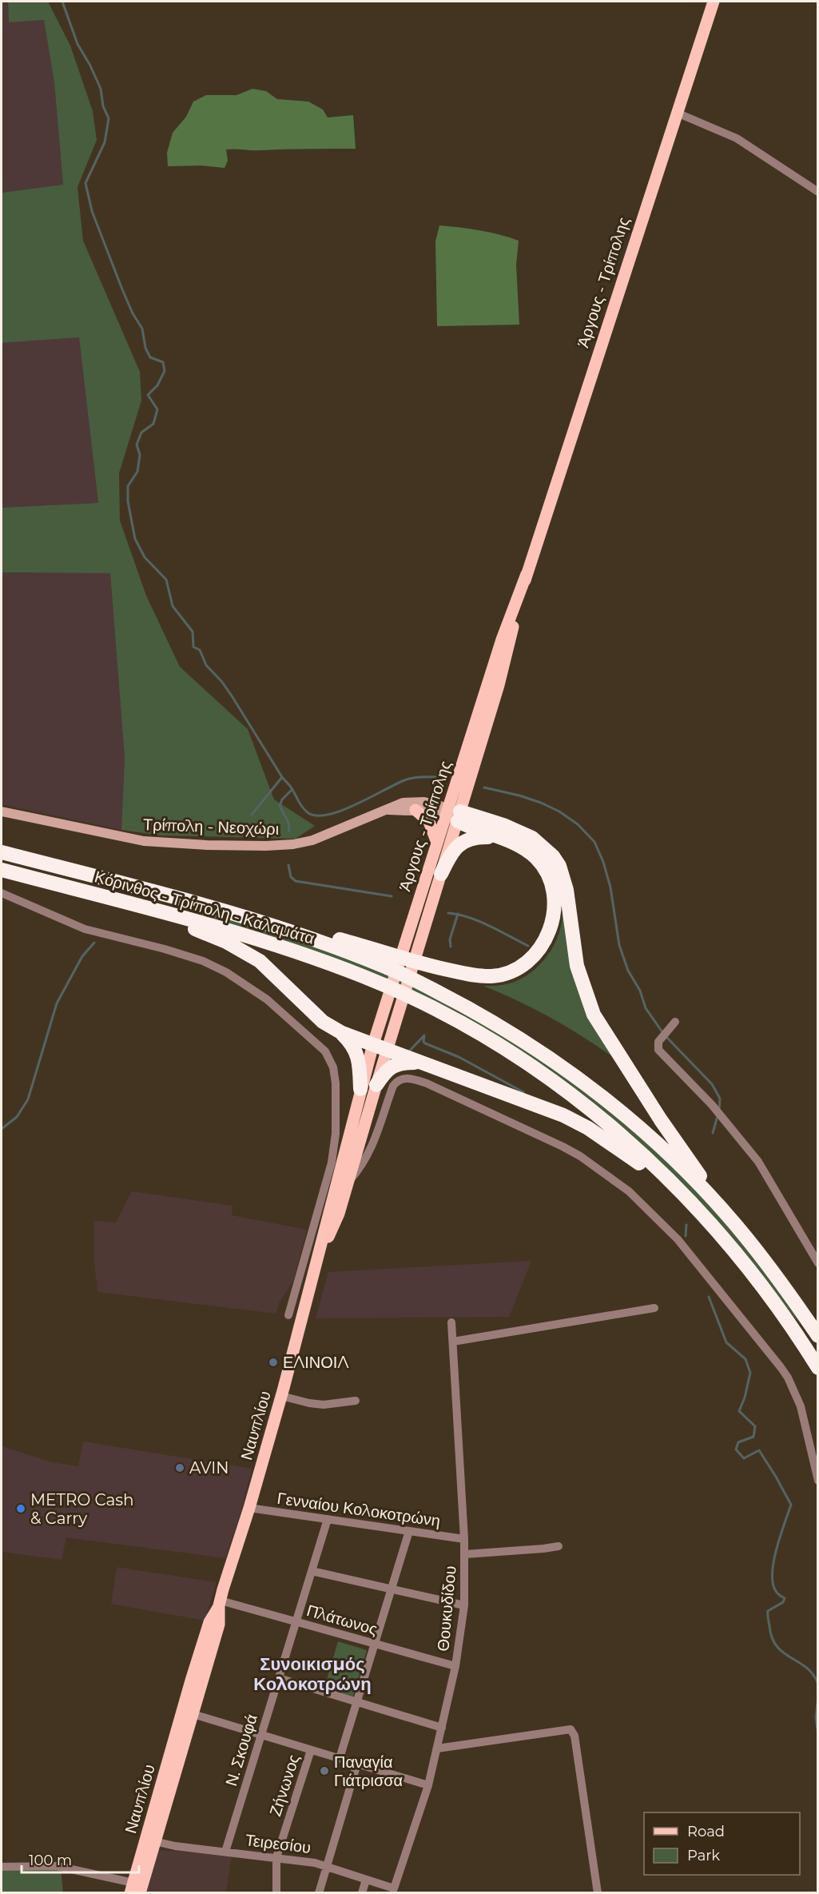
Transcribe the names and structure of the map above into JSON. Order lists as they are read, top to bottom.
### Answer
{
  "streets": {
    "highway": ["Κόρινθος - Τρίπολη - Καλαμάτα"],
    "main road": ["Άργους - Τρίπολης", "Τρίπολη - Νεοχώρι", "Ναυπλίου"],
    "street": [
      "Γενναίου Κολοκοτρώνη",
      "Θουκυδίδου",
      "Πλάτωνος",
      "Ν. Σκουφά",
      "Ζήνωνος",
      "Τειρεσίου"
    ]
  },
  "crossings": [
    ["Άργους - Τρίπολης", "Τρίπολη - Νεοχώρι"],
    ["Άργους - Τρίπολης", "Ναυπλίου"],
    ["Ναυπλίου", "Γενναίου Κολοκοτρώνη"],
    ["Ναυπλίου", "Πλάτωνος"],
    ["Ναυπλίου", "Τειρεσίου"],
    ["Γενναίου Κολοκοτρώνη", "Θουκυδίδου"],
    ["Γενναίου Κολοκοτρώνη", "Ν. Σκουφά"],
    ["Θουκυδίδου", "Πλάτωνος"],
    ["Θουκυδίδου", "Τειρεσίου"],
    ["Πλάτωνος", "Ν. Σκουφά"],
    ["Ν. Σκουφά", "Τειρεσίου"],
    ["Ζήνωνος", "Τειρεσίου"]
  ],
  "districts": ["Συνοικισμός Κολοκοτρώνη"],
  "places": [
    "ΕΛΙΝΟΙΛ",
    "AVIN",
    "METRO Cash & Carry",
    "Παναγία Γιάτρισσα"
  ],
  "legend": ["Road", "Park"],
  "scale_bar": "100 m"
}
